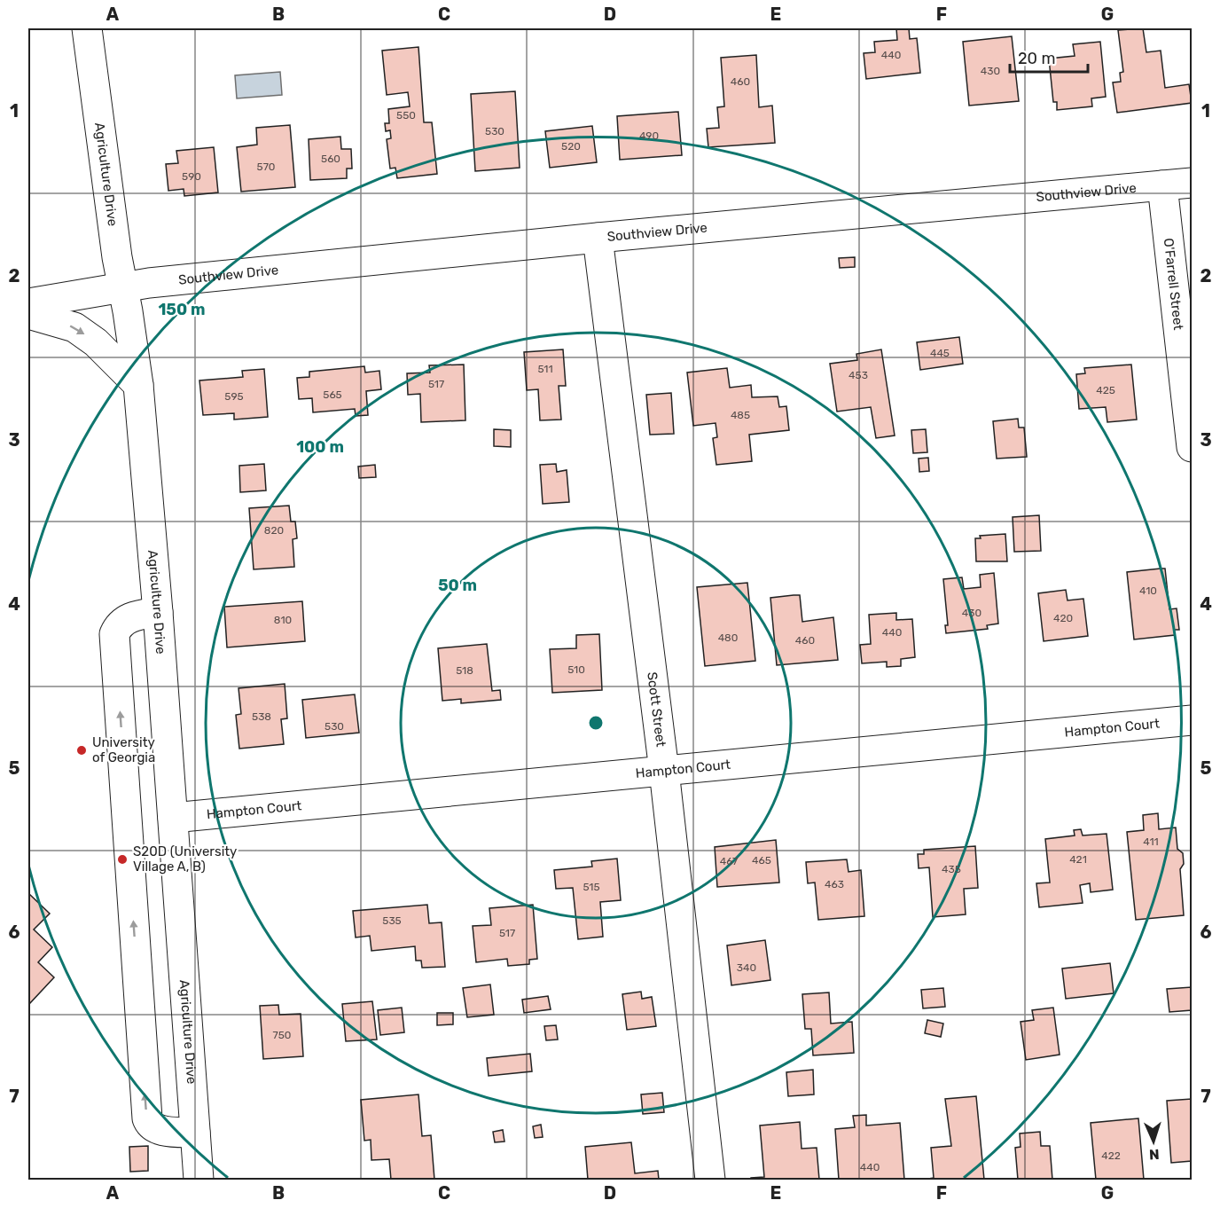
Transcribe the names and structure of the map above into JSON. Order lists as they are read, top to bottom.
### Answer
{
  "streets": {
    "street": [
      "Agriculture Drive",
      "Southview Drive",
      "O'Farrell Street",
      "Scott Street",
      "Hampton Court"
    ]
  },
  "crossings": [
    ["Agriculture Drive", "Southview Drive"],
    ["Agriculture Drive", "Hampton Court"],
    ["Southview Drive", "O'Farrell Street"],
    ["Southview Drive", "Scott Street"],
    ["Scott Street", "Hampton Court"]
  ],
  "places": ["University of Georgia", "S20D (University Village A, B)"],
  "house_numbers": [
    "440",
    "430",
    "460",
    "550",
    "530",
    "490",
    "520",
    "560",
    "570",
    "590",
    "445",
    "511",
    "453",
    "517",
    "425",
    "565",
    "595",
    "485",
    "820",
    "410",
    "430",
    "420",
    "810",
    "440",
    "480",
    "460",
    "510",
    "518",
    "538",
    "530",
    "411",
    "421",
    "465",
    "467",
    "435",
    "463",
    "515",
    "535",
    "517",
    "340",
    "750",
    "422",
    "440"
  ],
  "scale_bar": "20 m",
  "north": "bottom",
  "grid": {
    "columns": [
      "A",
      "B",
      "C",
      "D",
      "E",
      "F",
      "G"
    ],
    "rows": [
      "1",
      "2",
      "3",
      "4",
      "5",
      "6",
      "7"
    ]
  },
  "rings": ["150 m", "100 m", "50 m"]
}
